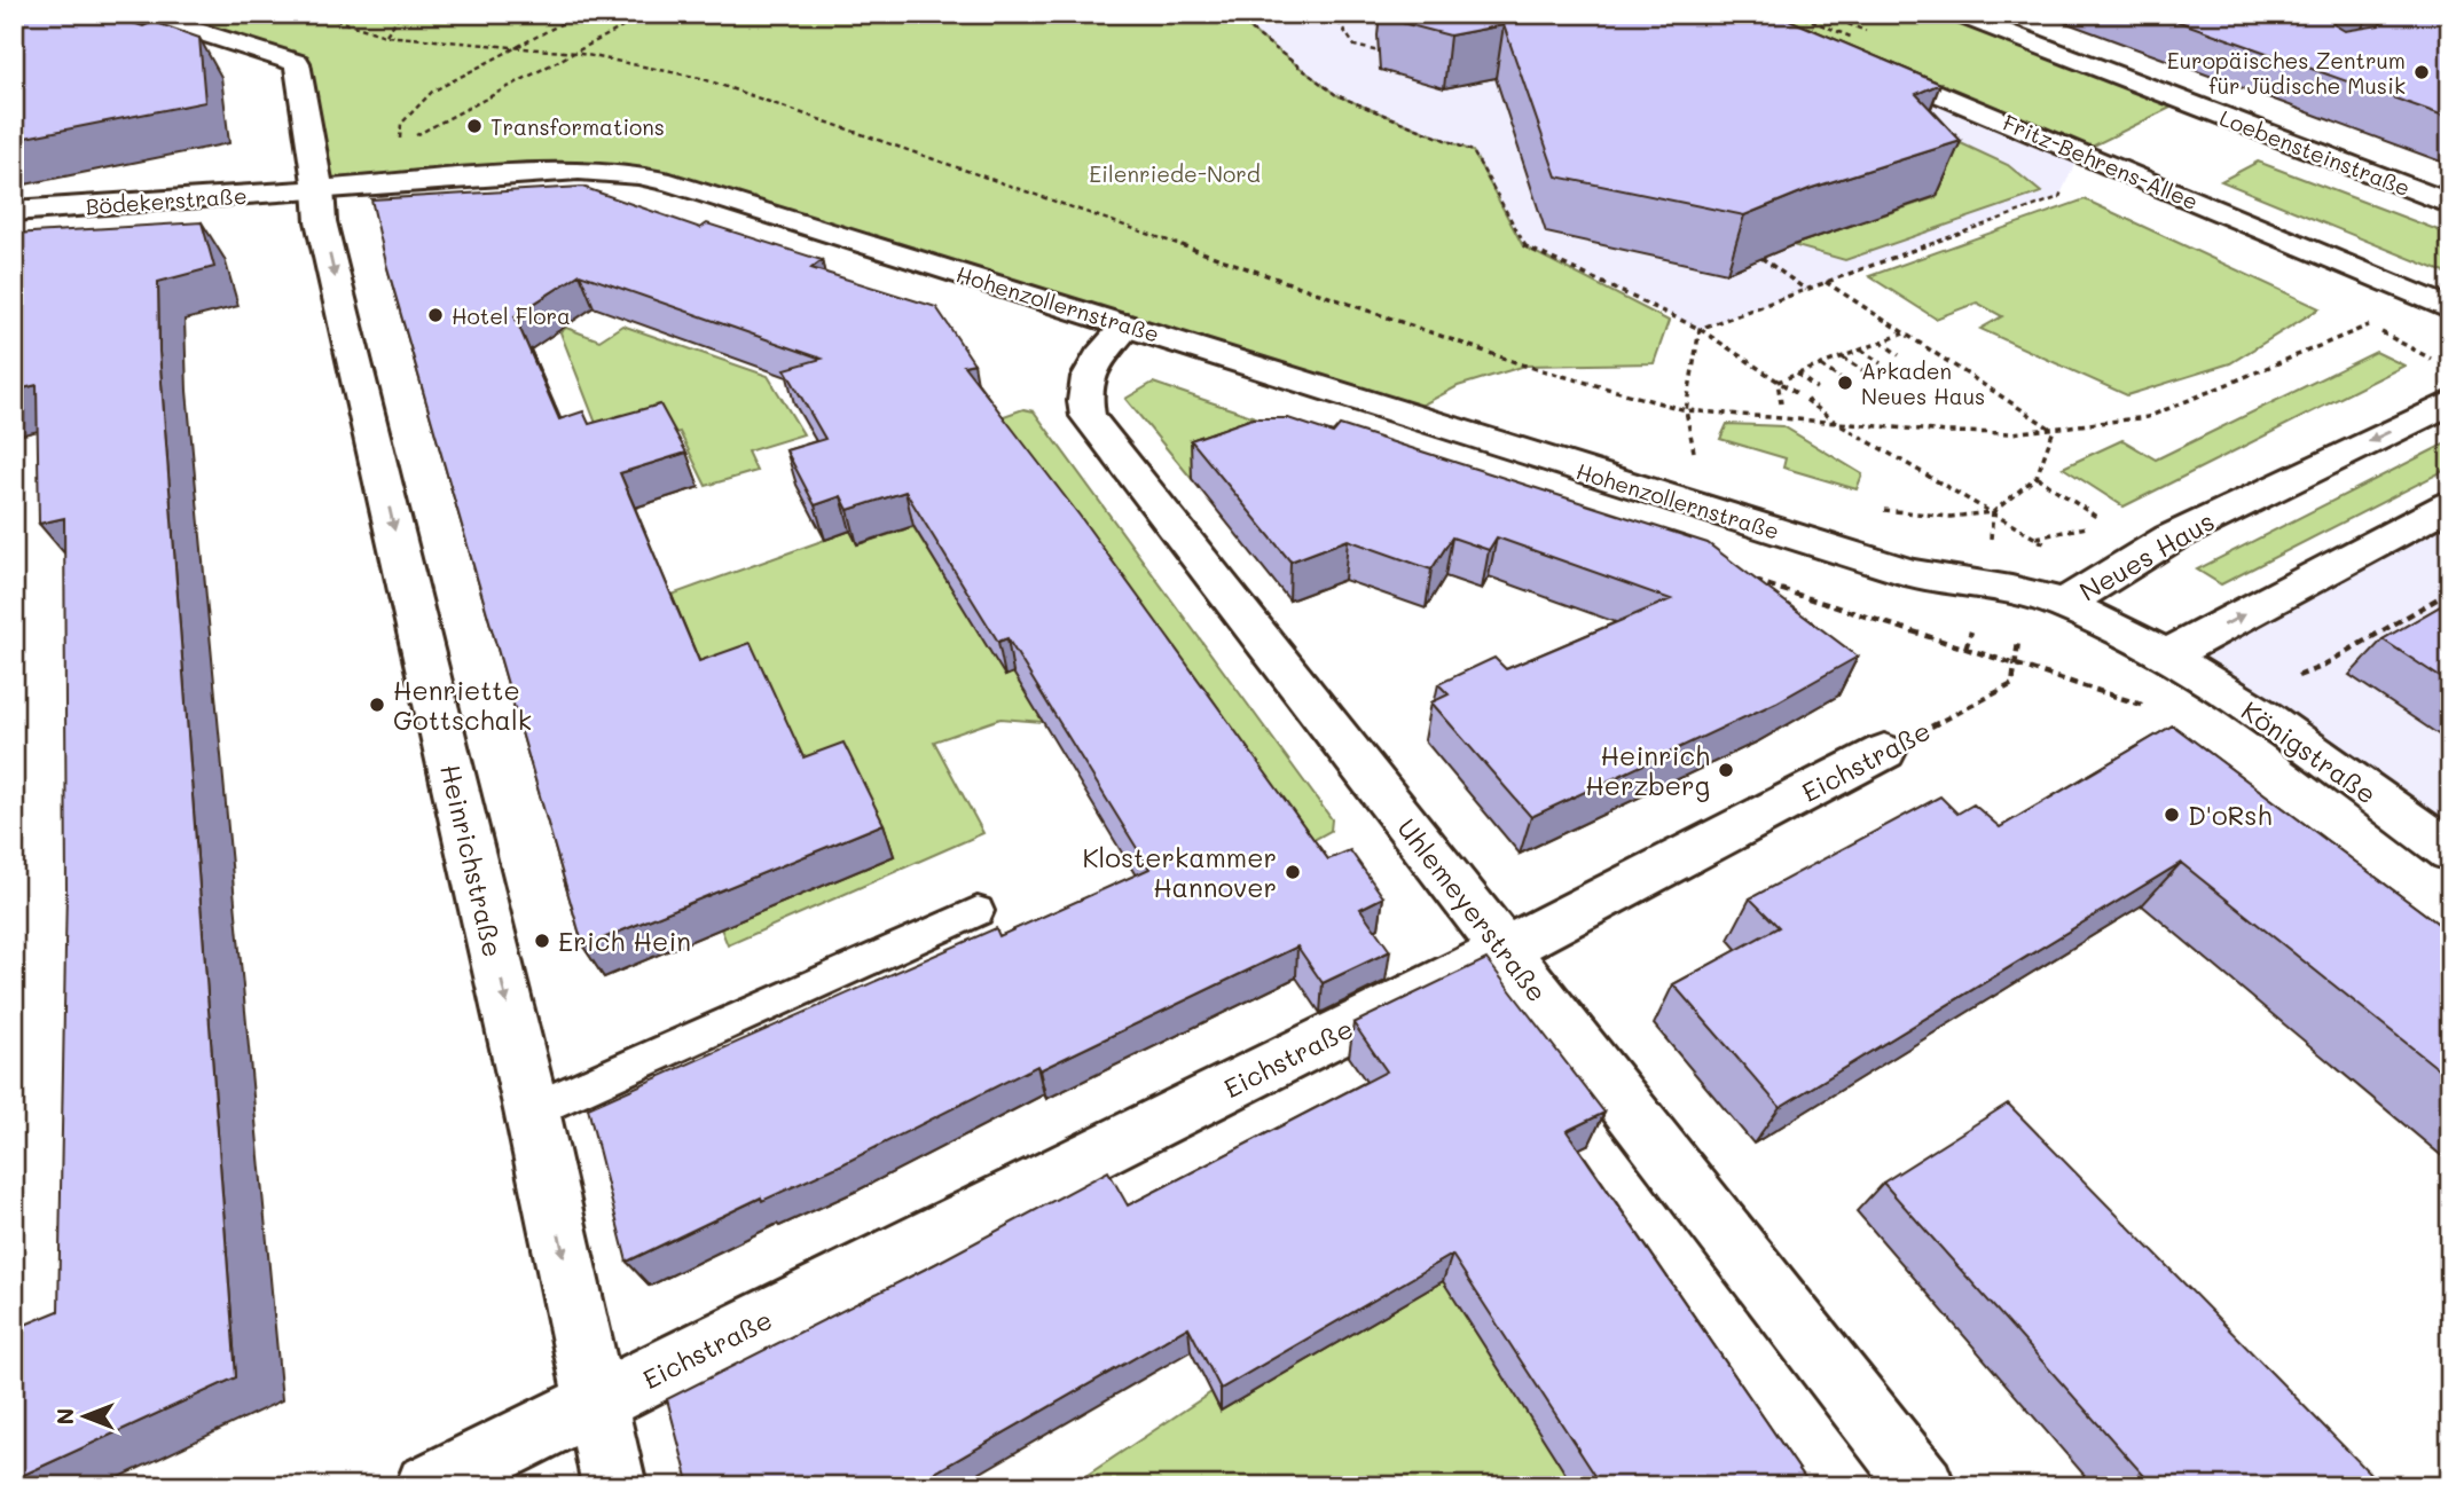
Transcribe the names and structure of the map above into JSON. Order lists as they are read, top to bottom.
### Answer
{
  "streets": {
    "street": [
      "Loebensteinstraße",
      "Fritz-Behrens-Allee",
      "Bödekerstraße",
      "Hohenzollernstraße",
      "Neues Haus",
      "Königstraße",
      "Eichstraße",
      "Heinrichstraße",
      "Uhlemeyerstraße"
    ]
  },
  "crossings": [
    ["Bödekerstraße", "Hohenzollernstraße"],
    ["Bödekerstraße", "Heinrichstraße"],
    ["Hohenzollernstraße", "Neues Haus"],
    ["Hohenzollernstraße", "Heinrichstraße"],
    ["Hohenzollernstraße", "Uhlemeyerstraße"],
    ["Neues Haus", "Königstraße"],
    ["Eichstraße", "Heinrichstraße"],
    ["Eichstraße", "Uhlemeyerstraße"]
  ],
  "one_way": ["Heinrichstraße"],
  "parks": ["Eilenriede-Nord"],
  "places": [
    "Europäisches Zentrum für Jüdische Musik",
    "Transformations",
    "Hotel Flora",
    "Arkaden Neues Haus",
    "Henriette Gottschalk",
    "Heinrich Herzberg",
    "D'oRsh",
    "Klosterkammer Hannover",
    "Erich Hein"
  ],
  "north": "left"
}
